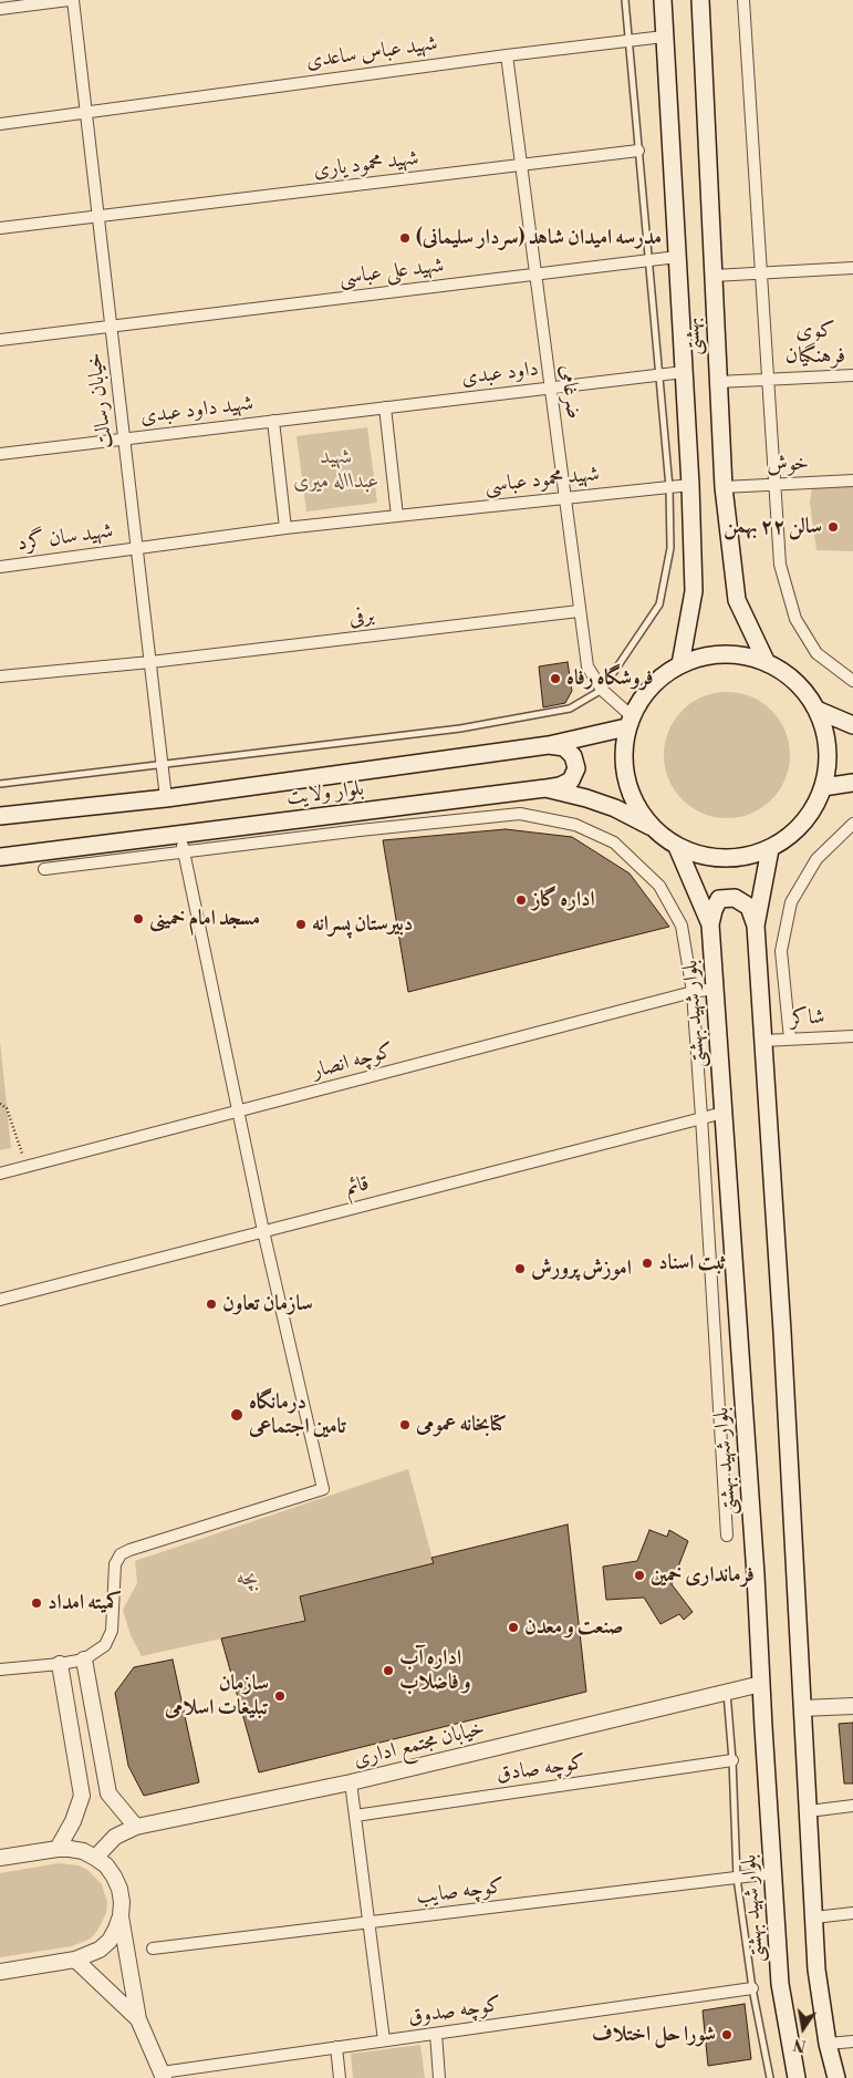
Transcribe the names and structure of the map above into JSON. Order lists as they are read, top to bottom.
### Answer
{
  "streets": {
    "main road": ["بهشتی", "بلوار ولایت", "بلوار شهید بهشتی"],
    "street": [
      "شهید عباس ساعدی",
      "شهید محمود یاری",
      "شهید علی عباسی",
      "داود عبدی",
      "ضرغامی",
      "خیابان رسالت",
      "شهید داود عبدی",
      "خوش",
      "شهید محمود عباسی",
      "شهید سان گرد",
      "برفی",
      "شاکر",
      "کوچه انصار",
      "قائم",
      "خیابان مجتمع اداری",
      "کوچه صادق",
      "کوچه صایب",
      "کوچه صدوق"
    ]
  },
  "crossings": [
    ["شهید عباس ساعدی", "بهشتی"],
    ["شهید عباس ساعدی", "ضرغامی"],
    ["شهید عباس ساعدی", "خیابان رسالت"],
    ["شهید محمود یاری", "ضرغامی"],
    ["شهید محمود یاری", "خیابان رسالت"],
    ["شهید علی عباسی", "بهشتی"],
    ["شهید علی عباسی", "ضرغامی"],
    ["شهید علی عباسی", "خیابان رسالت"],
    ["بهشتی", "داود عبدی"],
    ["بهشتی", "خوش"],
    ["بهشتی", "شهید محمود عباسی"],
    ["داود عبدی", "ضرغامی"],
    ["داود عبدی", "شهید داود عبدی"],
    ["ضرغامی", "شهید محمود عباسی"],
    ["ضرغامی", "برفی"],
    ["ضرغامی", "بلوار ولایت"],
    ["خیابان رسالت", "شهید داود عبدی"],
    ["خیابان رسالت", "شهید سان گرد"],
    ["خیابان رسالت", "برفی"],
    ["خیابان رسالت", "بلوار ولایت"],
    ["بلوار شهید بهشتی", "کوچه انصار"],
    ["بلوار شهید بهشتی", "قائم"],
    ["بلوار شهید بهشتی", "خیابان مجتمع اداری"],
    ["بلوار شهید بهشتی", "کوچه صایب"]
  ],
  "districts": ["کوی فرهنگیان"],
  "parks": ["شهید عبدااله میری", "بچه"],
  "places": [
    "مدرسه امیدان شاهد (سردار سلیمانی)",
    "سالن ۲۲ بهمن",
    "فروشگاه رفاه",
    "اداره گاز",
    "مسجد امام خمینی",
    "دبیرستان پسرانه",
    "ثبت اسناد",
    "اموزش پرورش",
    "سازمان تعاون",
    "درمانگاه تامین اجتماعی",
    "کتابخانه عمومی",
    "فرمانداری خمین",
    "کمیته امداد",
    "صنعت و معدن",
    "اداره آب و فاضلاب",
    "سازمان تبلیغات اسلامی",
    "شورا حل اختلاف"
  ],
  "north": "bottom"
}
